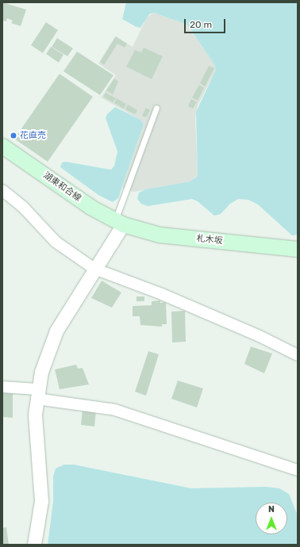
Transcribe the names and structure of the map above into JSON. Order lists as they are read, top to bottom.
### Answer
{
  "streets": {
    "main road": ["湖東和合線", "札木坂"]
  },
  "crossings": [
    ["湖東和合線", "札木坂"]
  ],
  "places": ["花直売"],
  "scale_bar": "20 m",
  "north": "top"
}
